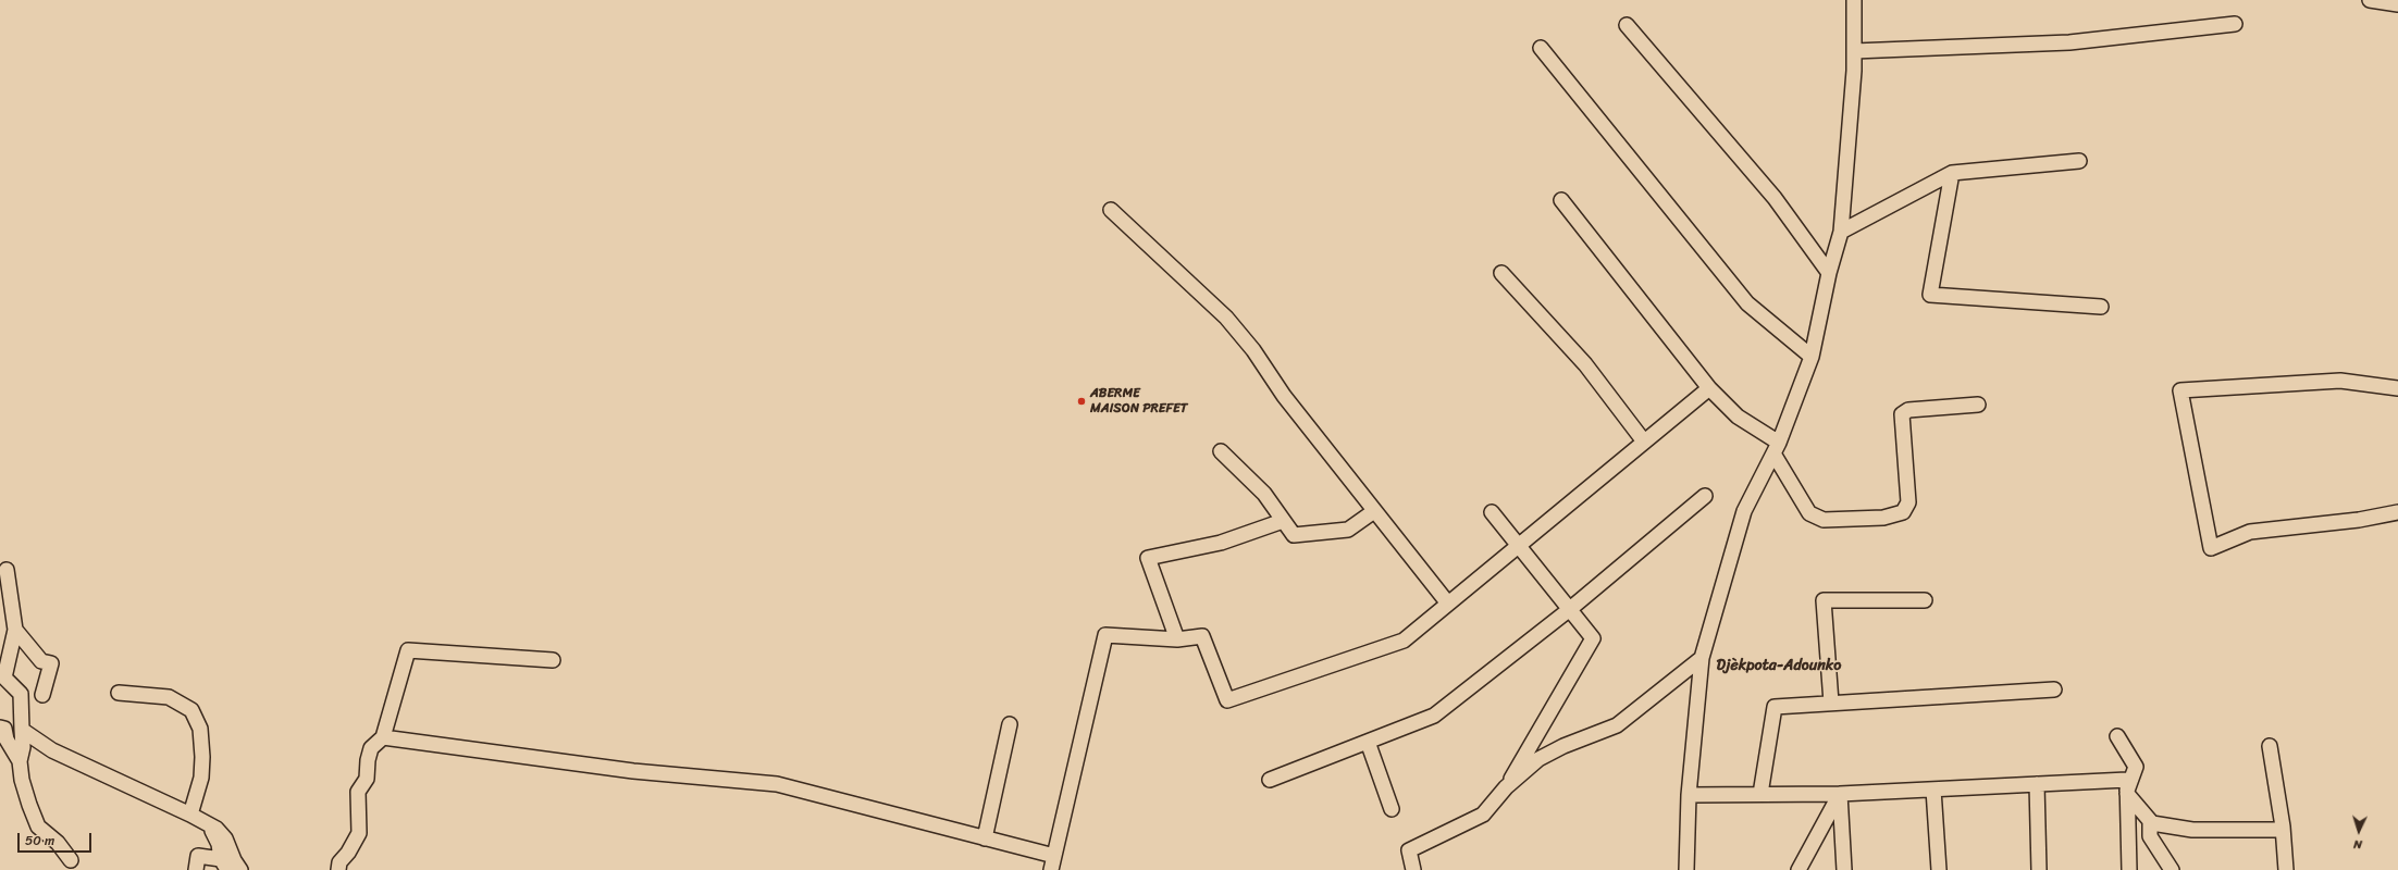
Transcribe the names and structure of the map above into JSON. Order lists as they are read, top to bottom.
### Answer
{
  "districts": ["Djèkpota-Adounko"],
  "places": ["ABERME MAISON PREFET"],
  "scale_bar": "50 m",
  "north": "bottom"
}
